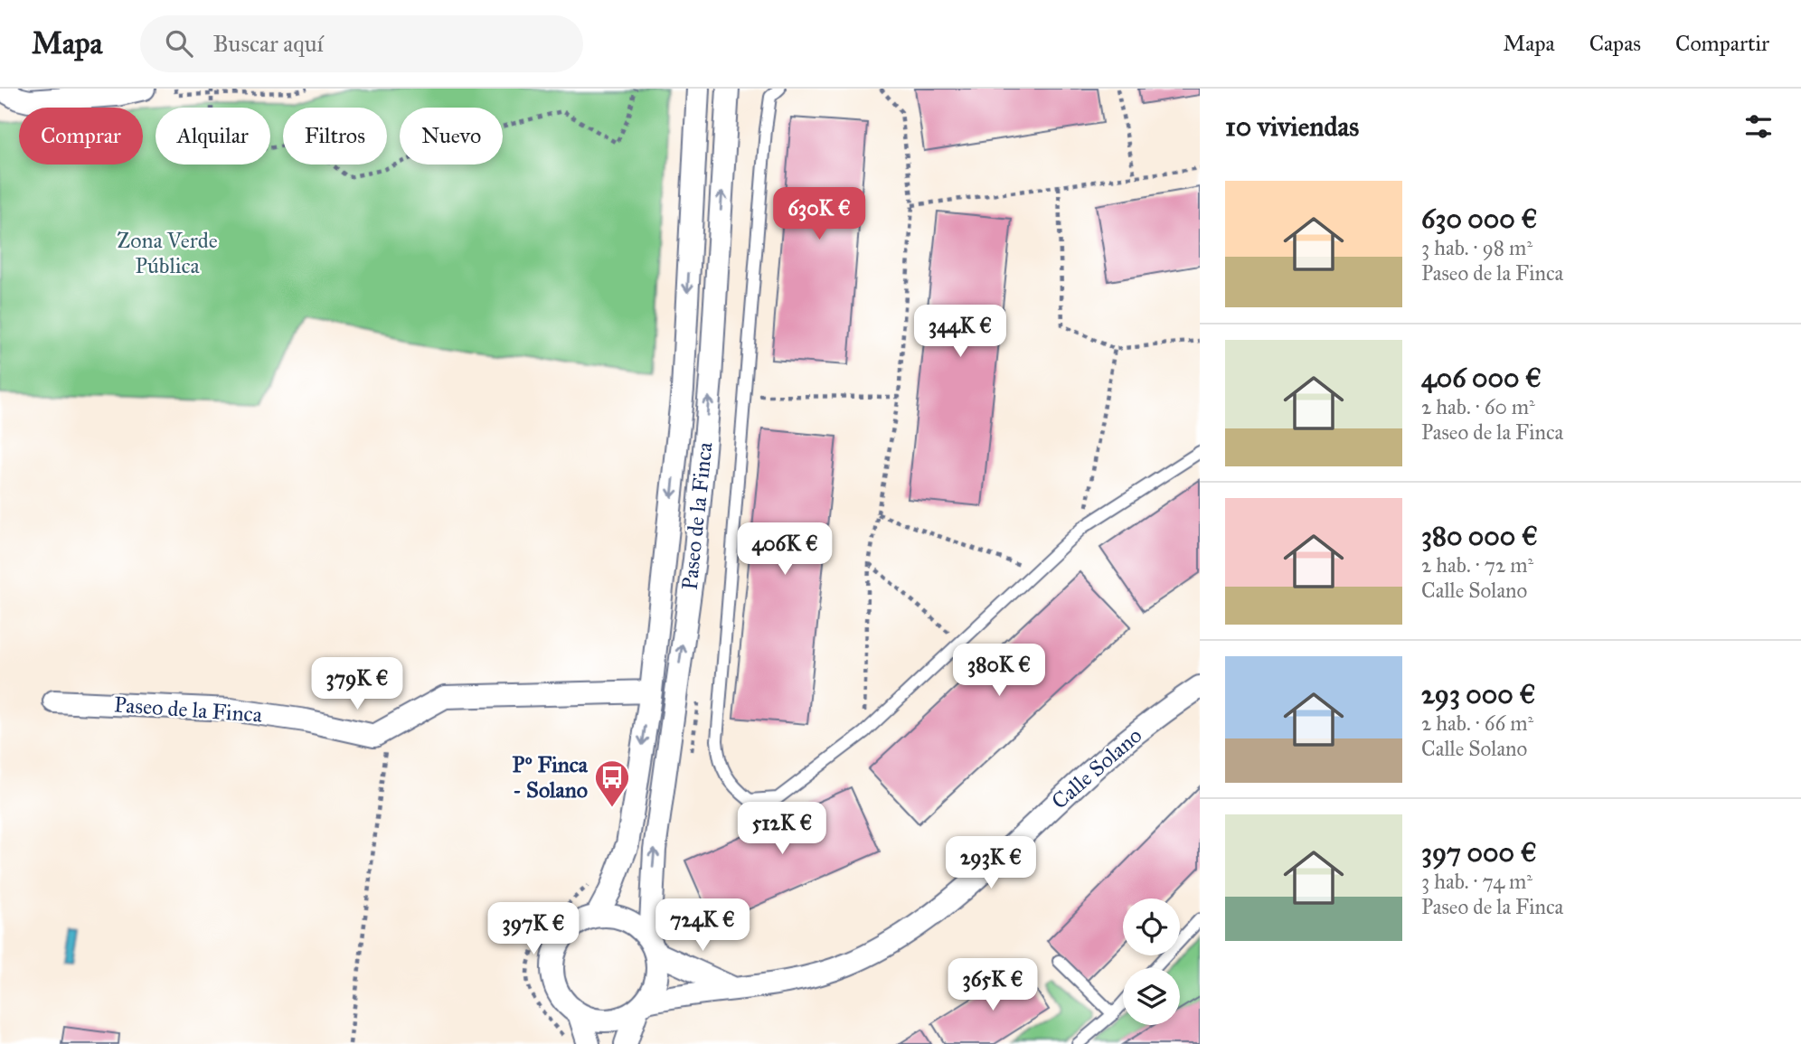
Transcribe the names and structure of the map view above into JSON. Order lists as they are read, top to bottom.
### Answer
{
  "streets": {
    "street": ["Paseo de la Finca", "Calle Solano"]
  },
  "crossings": [
    ["Paseo de la Finca", "Calle Solano"]
  ],
  "parks": ["Zona Verde Pública"],
  "places": {
    "bus stop": ["Pº Finca - Solano"]
  },
  "page": {
    "header": "Mapa",
    "search": "Buscar aquí",
    "nav": ["Mapa", "Capas", "Compartir"],
    "heading": "10 viviendas",
    "chip": [
      "Comprar",
      "Alquilar",
      "Filtros",
      "Nuevo"
    ],
    "list": [
      {
        "name": "630 000 €",
        "note": "3 hab. · 98 m² · Paseo de la Finca"
      },
      {
        "name": "406 000 €",
        "note": "2 hab. · 60 m² · Paseo de la Finca"
      },
      {
        "name": "380 000 €",
        "note": "2 hab. · 72 m² · Calle Solano"
      },
      {
        "name": "293 000 €",
        "note": "2 hab. · 66 m² · Calle Solano"
      },
      {
        "name": "397 000 €",
        "note": "3 hab. · 74 m² · Paseo de la Finca"
      }
    ],
    "price": [
      "630K €",
      "344K €",
      "406K €",
      "380K €",
      "379K €",
      "512K €",
      "293K €",
      "724K €",
      "397K €",
      "365K €"
    ]
  }
}
